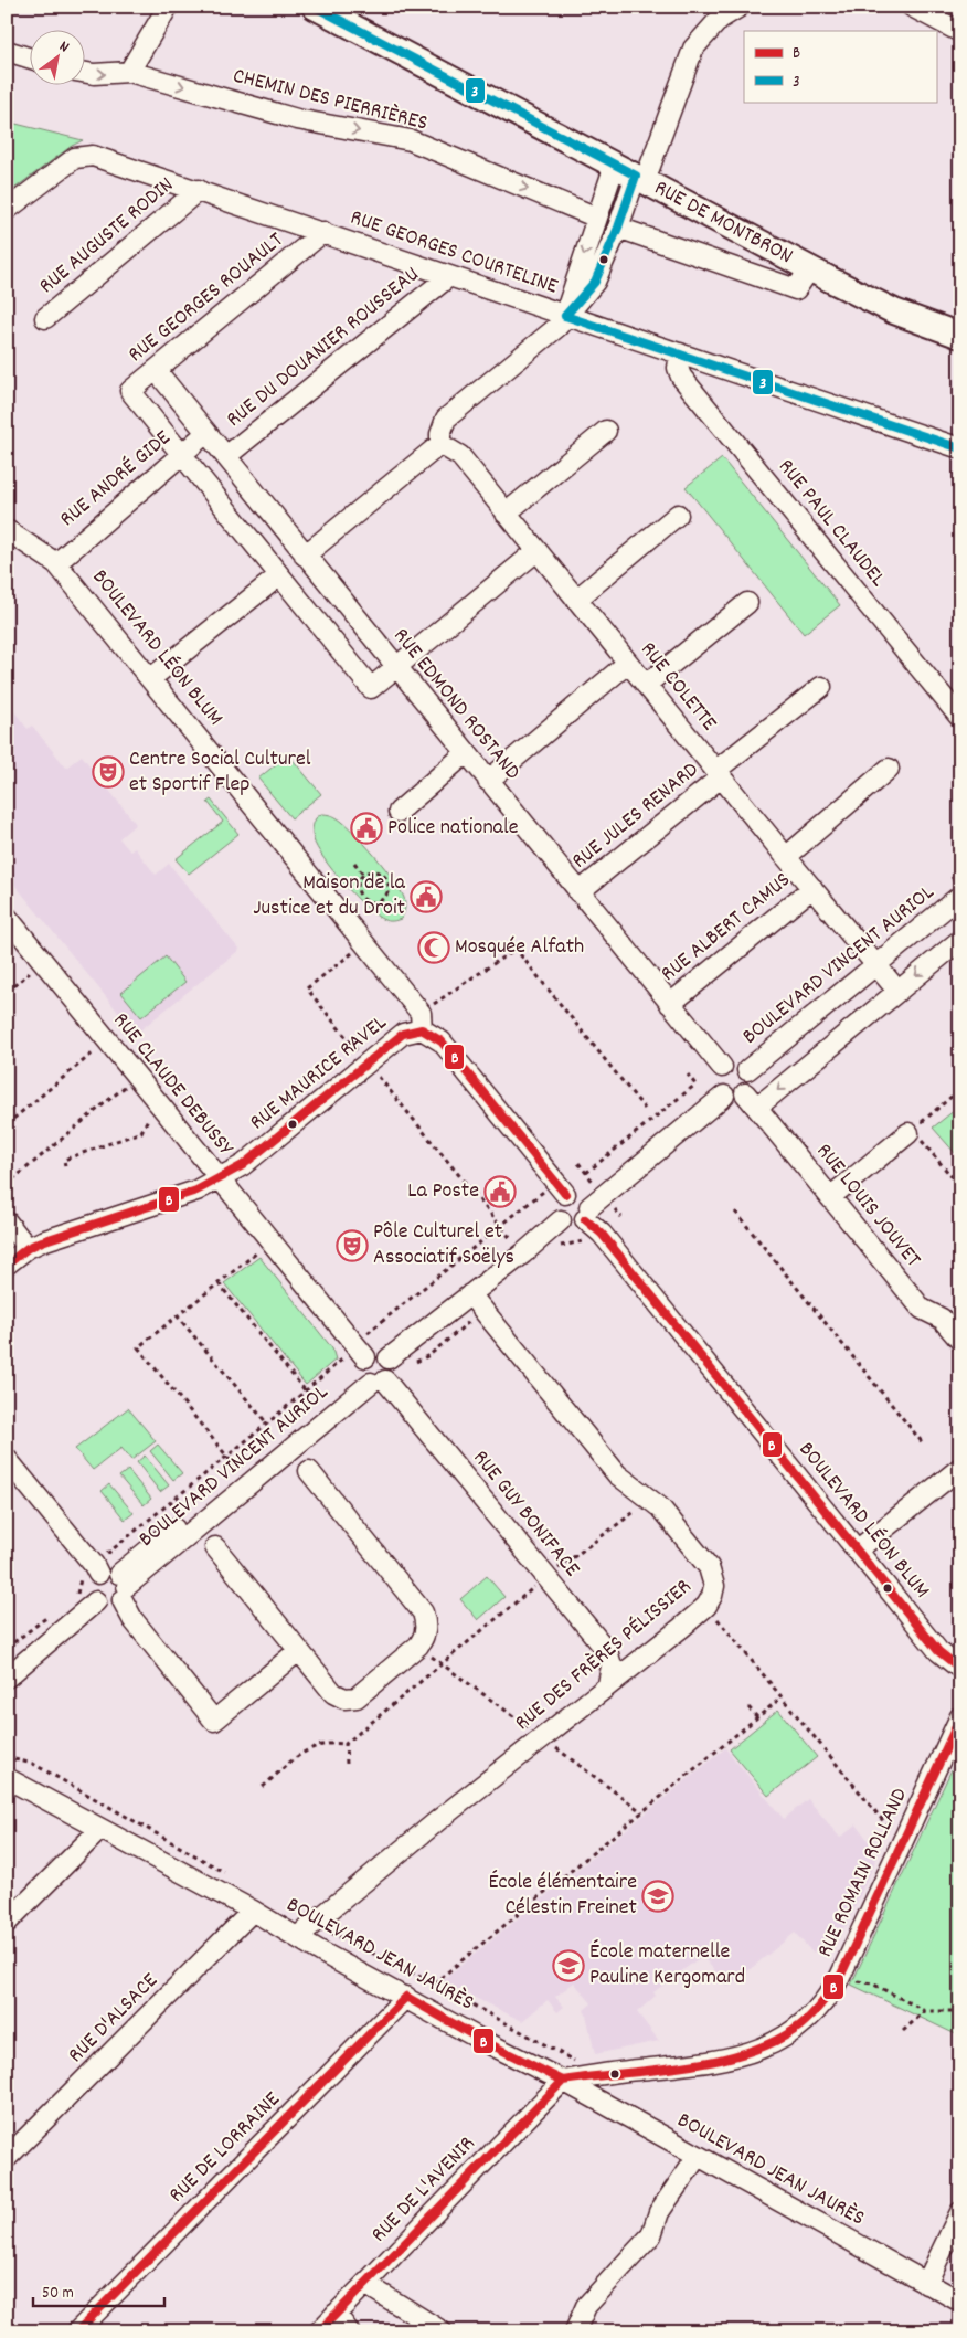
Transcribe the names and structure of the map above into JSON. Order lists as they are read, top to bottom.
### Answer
{
  "streets": {
    "main road": ["RUE DE MONTBRON"],
    "street": [
      "CHEMIN DES PIERRIÈRES",
      "RUE AUGUSTE RODIN",
      "RUE GEORGES COURTELINE",
      "RUE GEORGES ROUAULT",
      "RUE DU DOUANIER ROUSSEAU",
      "RUE ANDRÉ GIDE",
      "RUE PAUL CLAUDEL",
      "BOULEVARD LÉON BLUM",
      "RUE COLETTE",
      "RUE EDMOND ROSTAND",
      "RUE JULES RENARD",
      "RUE ALBERT CAMUS",
      "BOULEVARD VINCENT AURIOL",
      "RUE MAURICE RAVEL",
      "RUE CLAUDE DEBUSSY",
      "RUE LOUIS JOUVET",
      "RUE GUY BONIFACE",
      "RUE DES FRÈRES PÉLISSIER",
      "RUE ROMAIN ROLLAND",
      "BOULEVARD JEAN JAURÈS",
      "RUE D'ALSACE",
      "RUE DE LORRAINE",
      "RUE DE L'AVENIR"
    ]
  },
  "crossings": [
    ["RUE AUGUSTE RODIN", "RUE GEORGES COURTELINE"],
    ["RUE GEORGES COURTELINE", "RUE GEORGES ROUAULT"],
    ["RUE GEORGES COURTELINE", "RUE DU DOUANIER ROUSSEAU"],
    ["RUE GEORGES COURTELINE", "RUE PAUL CLAUDEL"],
    ["RUE GEORGES ROUAULT", "RUE ANDRÉ GIDE"],
    ["RUE GEORGES ROUAULT", "RUE EDMOND ROSTAND"],
    ["RUE DU DOUANIER ROUSSEAU", "RUE EDMOND ROSTAND"],
    ["RUE ANDRÉ GIDE", "BOULEVARD LÉON BLUM"],
    ["RUE ANDRÉ GIDE", "RUE EDMOND ROSTAND"],
    ["BOULEVARD LÉON BLUM", "RUE MAURICE RAVEL"],
    ["RUE COLETTE", "RUE JULES RENARD"],
    ["RUE COLETTE", "RUE ALBERT CAMUS"],
    ["RUE COLETTE", "BOULEVARD VINCENT AURIOL"],
    ["RUE EDMOND ROSTAND", "RUE JULES RENARD"],
    ["RUE EDMOND ROSTAND", "RUE ALBERT CAMUS"],
    ["RUE EDMOND ROSTAND", "BOULEVARD VINCENT AURIOL"],
    ["RUE EDMOND ROSTAND", "RUE LOUIS JOUVET"],
    ["BOULEVARD VINCENT AURIOL", "RUE CLAUDE DEBUSSY"],
    ["BOULEVARD VINCENT AURIOL", "RUE LOUIS JOUVET"],
    ["BOULEVARD VINCENT AURIOL", "RUE GUY BONIFACE"],
    ["RUE MAURICE RAVEL", "RUE CLAUDE DEBUSSY"],
    ["RUE CLAUDE DEBUSSY", "RUE GUY BONIFACE"],
    ["RUE GUY BONIFACE", "RUE DES FRÈRES PÉLISSIER"],
    ["RUE DES FRÈRES PÉLISSIER", "BOULEVARD JEAN JAURÈS"],
    ["RUE ROMAIN ROLLAND", "BOULEVARD JEAN JAURÈS"],
    ["RUE ROMAIN ROLLAND", "RUE DE L'AVENIR"],
    ["BOULEVARD JEAN JAURÈS", "RUE D'ALSACE"],
    ["BOULEVARD JEAN JAURÈS", "RUE DE LORRAINE"],
    ["BOULEVARD JEAN JAURÈS", "RUE DE L'AVENIR"]
  ],
  "one_way": ["CHEMIN DES PIERRIÈRES"],
  "places": {
    "theatre": ["Centre Social Culturel et Sportif Flep", "Pôle Culturel et Associatif Soëlys"],
    "public building": ["Police nationale", "Maison de la Justice et du Droit", "La Poste"],
    "mosque": ["Mosquée Alfath"],
    "school or university": ["École élémentaire Célestin Freinet", "École maternelle Pauline Kergomard"]
  },
  "lines": ["transit line 3", "transit line B"],
  "legend": ["B", "3"],
  "scale_bar": "50 m",
  "north": "top right"
}
